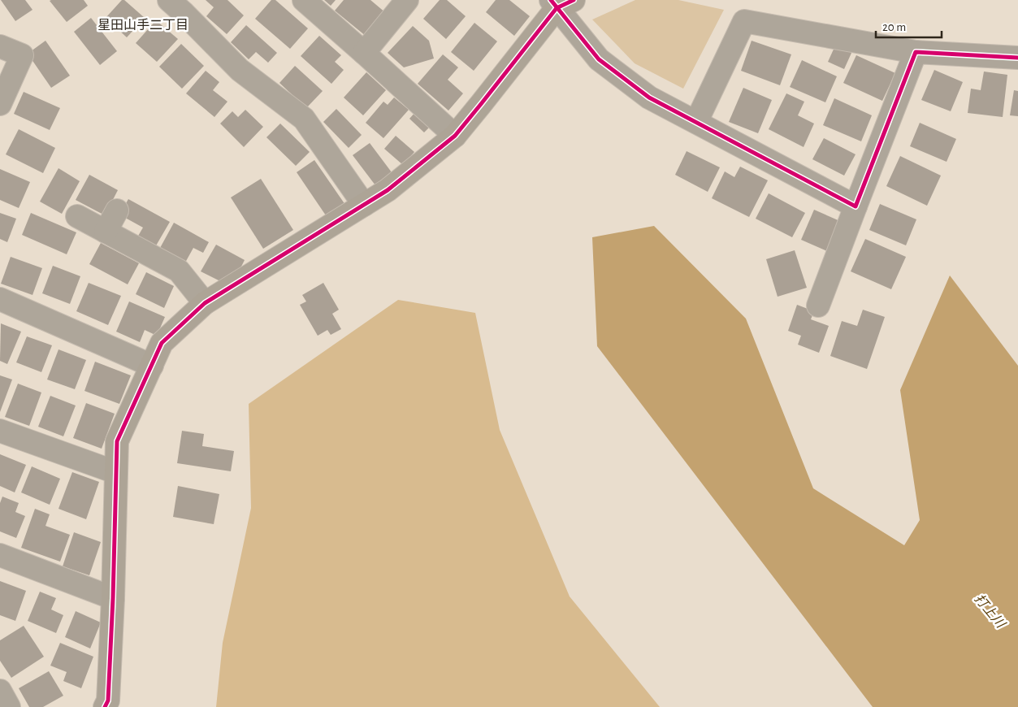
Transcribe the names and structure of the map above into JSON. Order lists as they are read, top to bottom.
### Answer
{
  "districts": ["星田山手二丁目"],
  "water": ["打上川"],
  "scale_bar": "20 m"
}
